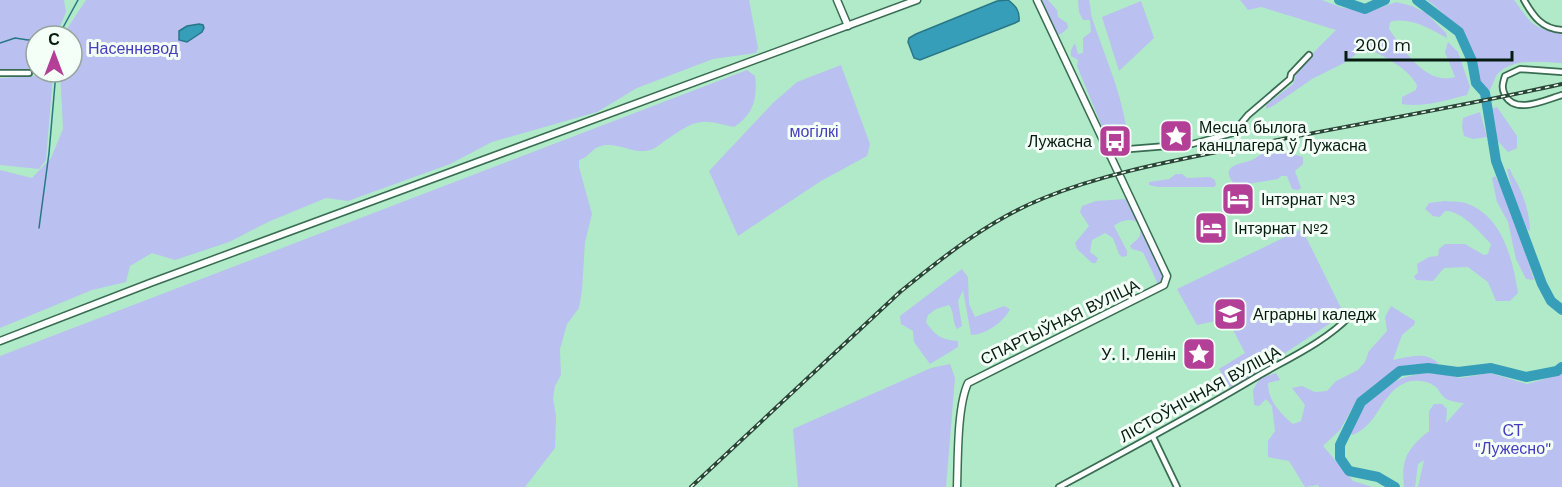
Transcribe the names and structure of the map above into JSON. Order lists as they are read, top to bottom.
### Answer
{
  "streets": {
    "main road": ["СПАРТЫЎНАЯ ВУЛІЦА"],
    "street": ["ЛІСТОЎНІЧНАЯ ВУЛІЦА"]
  },
  "parks": ["Насенневод", "могілкі", "СТ \"Лужесно\""],
  "places": {
    "place": ["Месца былога канцлагера ў Лужасна", "У. І. Ленін"],
    "bus stop": ["Лужасна"],
    "hotel": ["Інтэрнат №3", "Інтэрнат №2"],
    "school or university": ["Аграрны каледж"]
  },
  "scale_bar": "200 m",
  "north": "top"
}
